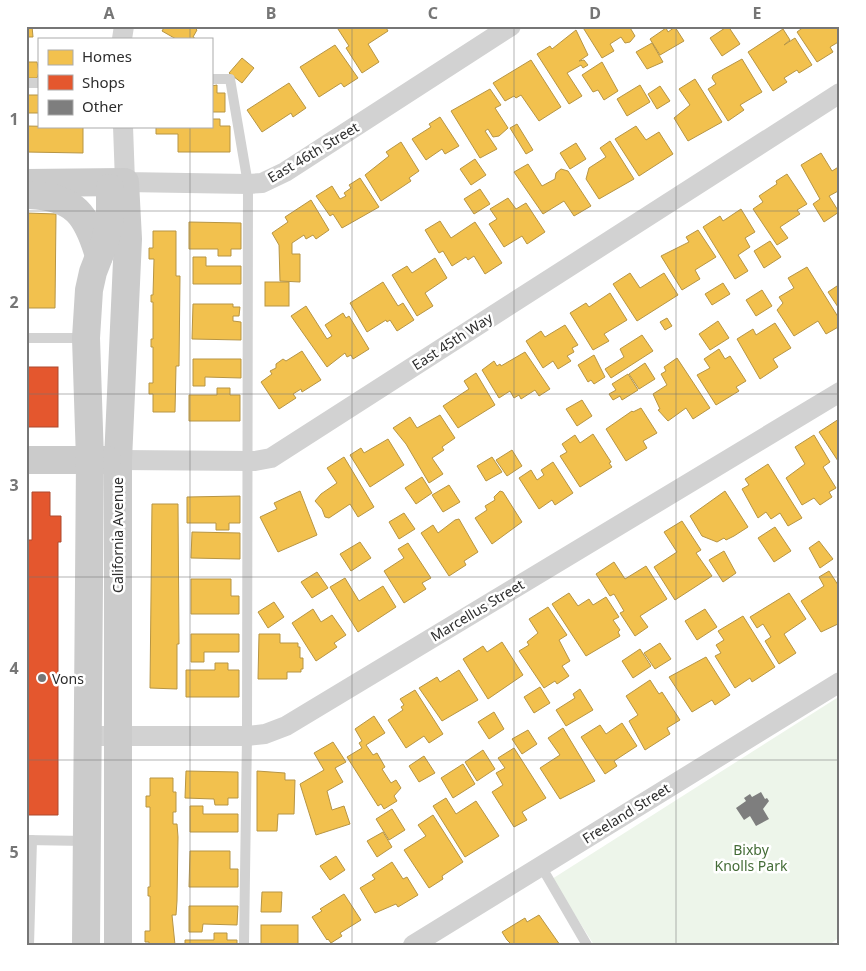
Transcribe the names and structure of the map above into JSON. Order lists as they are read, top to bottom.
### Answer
{
  "streets": {
    "street": [
      "East 46th Street",
      "East 45th Way",
      "California Avenue",
      "Marcellus Street",
      "Freeland Street"
    ]
  },
  "crossings": [
    ["East 46th Street", "California Avenue"],
    ["East 45th Way", "California Avenue"],
    ["California Avenue", "Marcellus Street"]
  ],
  "parks": ["Bixby Knolls Park"],
  "places": ["Vons"],
  "legend": ["Homes", "Shops", "Other"],
  "grid": {
    "columns": [
      "A",
      "B",
      "C",
      "D",
      "E"
    ],
    "rows": [
      "1",
      "2",
      "3",
      "4",
      "5"
    ]
  }
}
